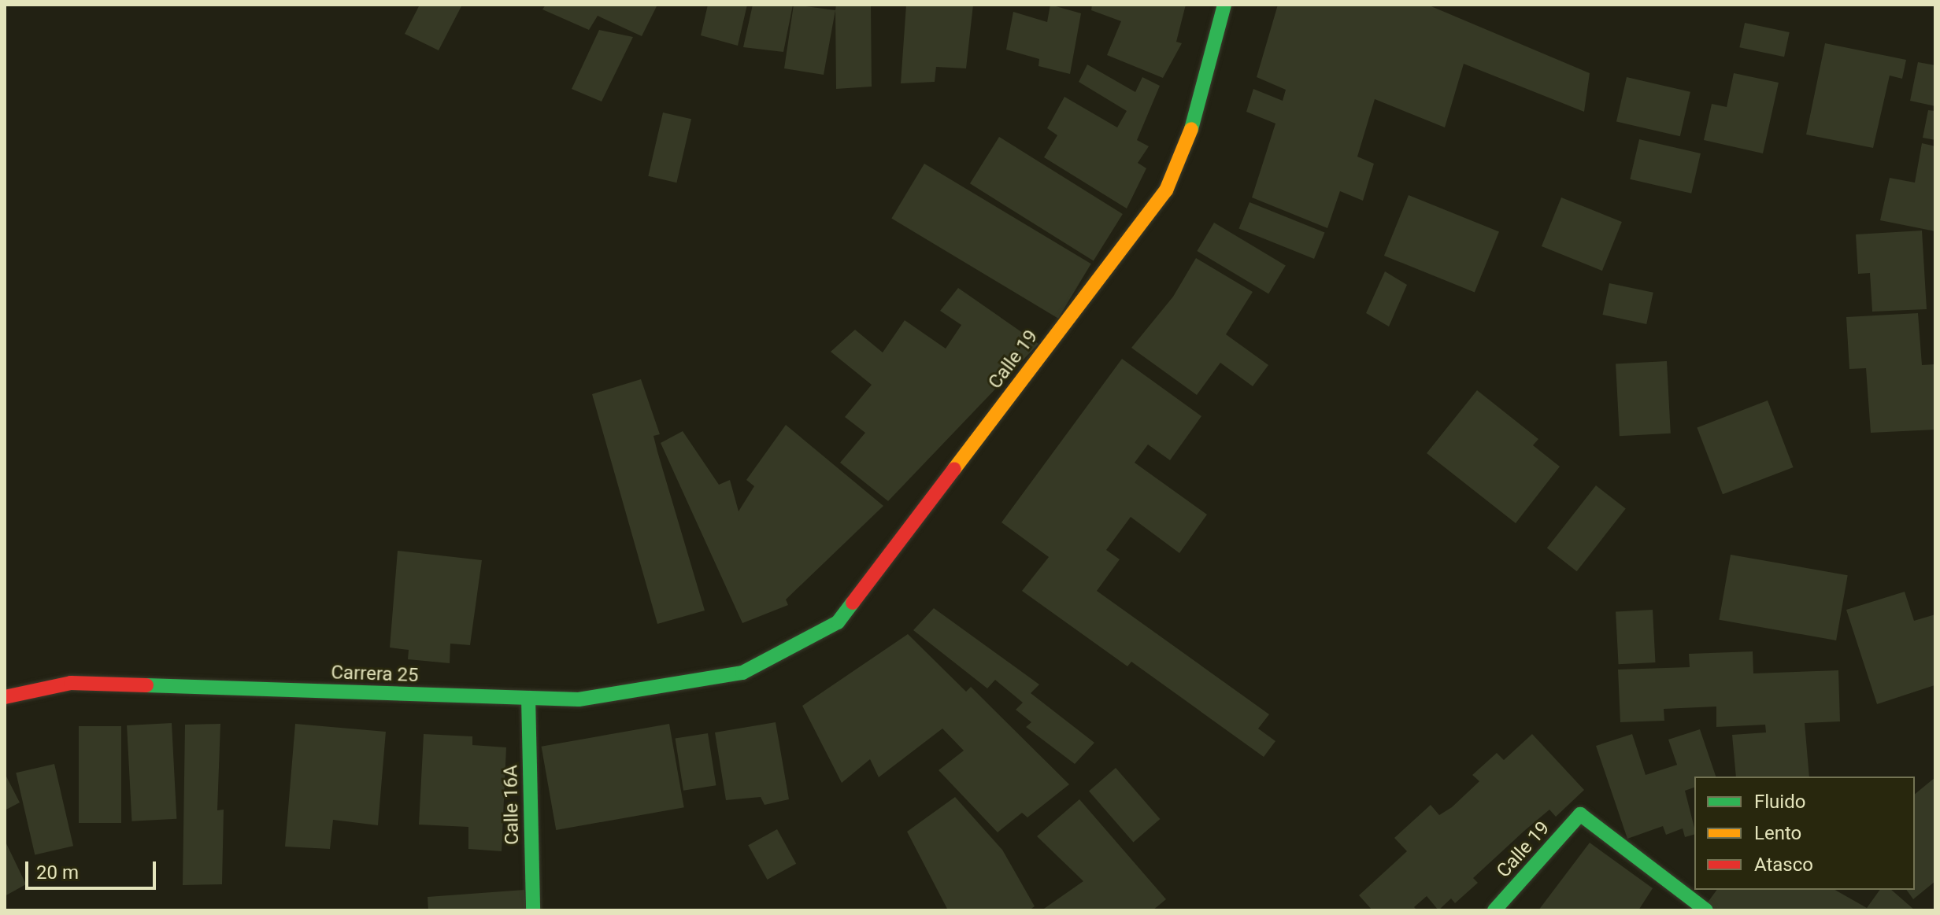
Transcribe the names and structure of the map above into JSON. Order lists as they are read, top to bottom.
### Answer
{
  "streets": {
    "main road": ["Calle 19", "Carrera 25", "Calle 16A"]
  },
  "crossings": [
    ["Calle 19", "Carrera 25"],
    ["Carrera 25", "Calle 16A"]
  ],
  "legend": ["Fluido", "Lento", "Atasco"],
  "scale_bar": "20 m"
}
